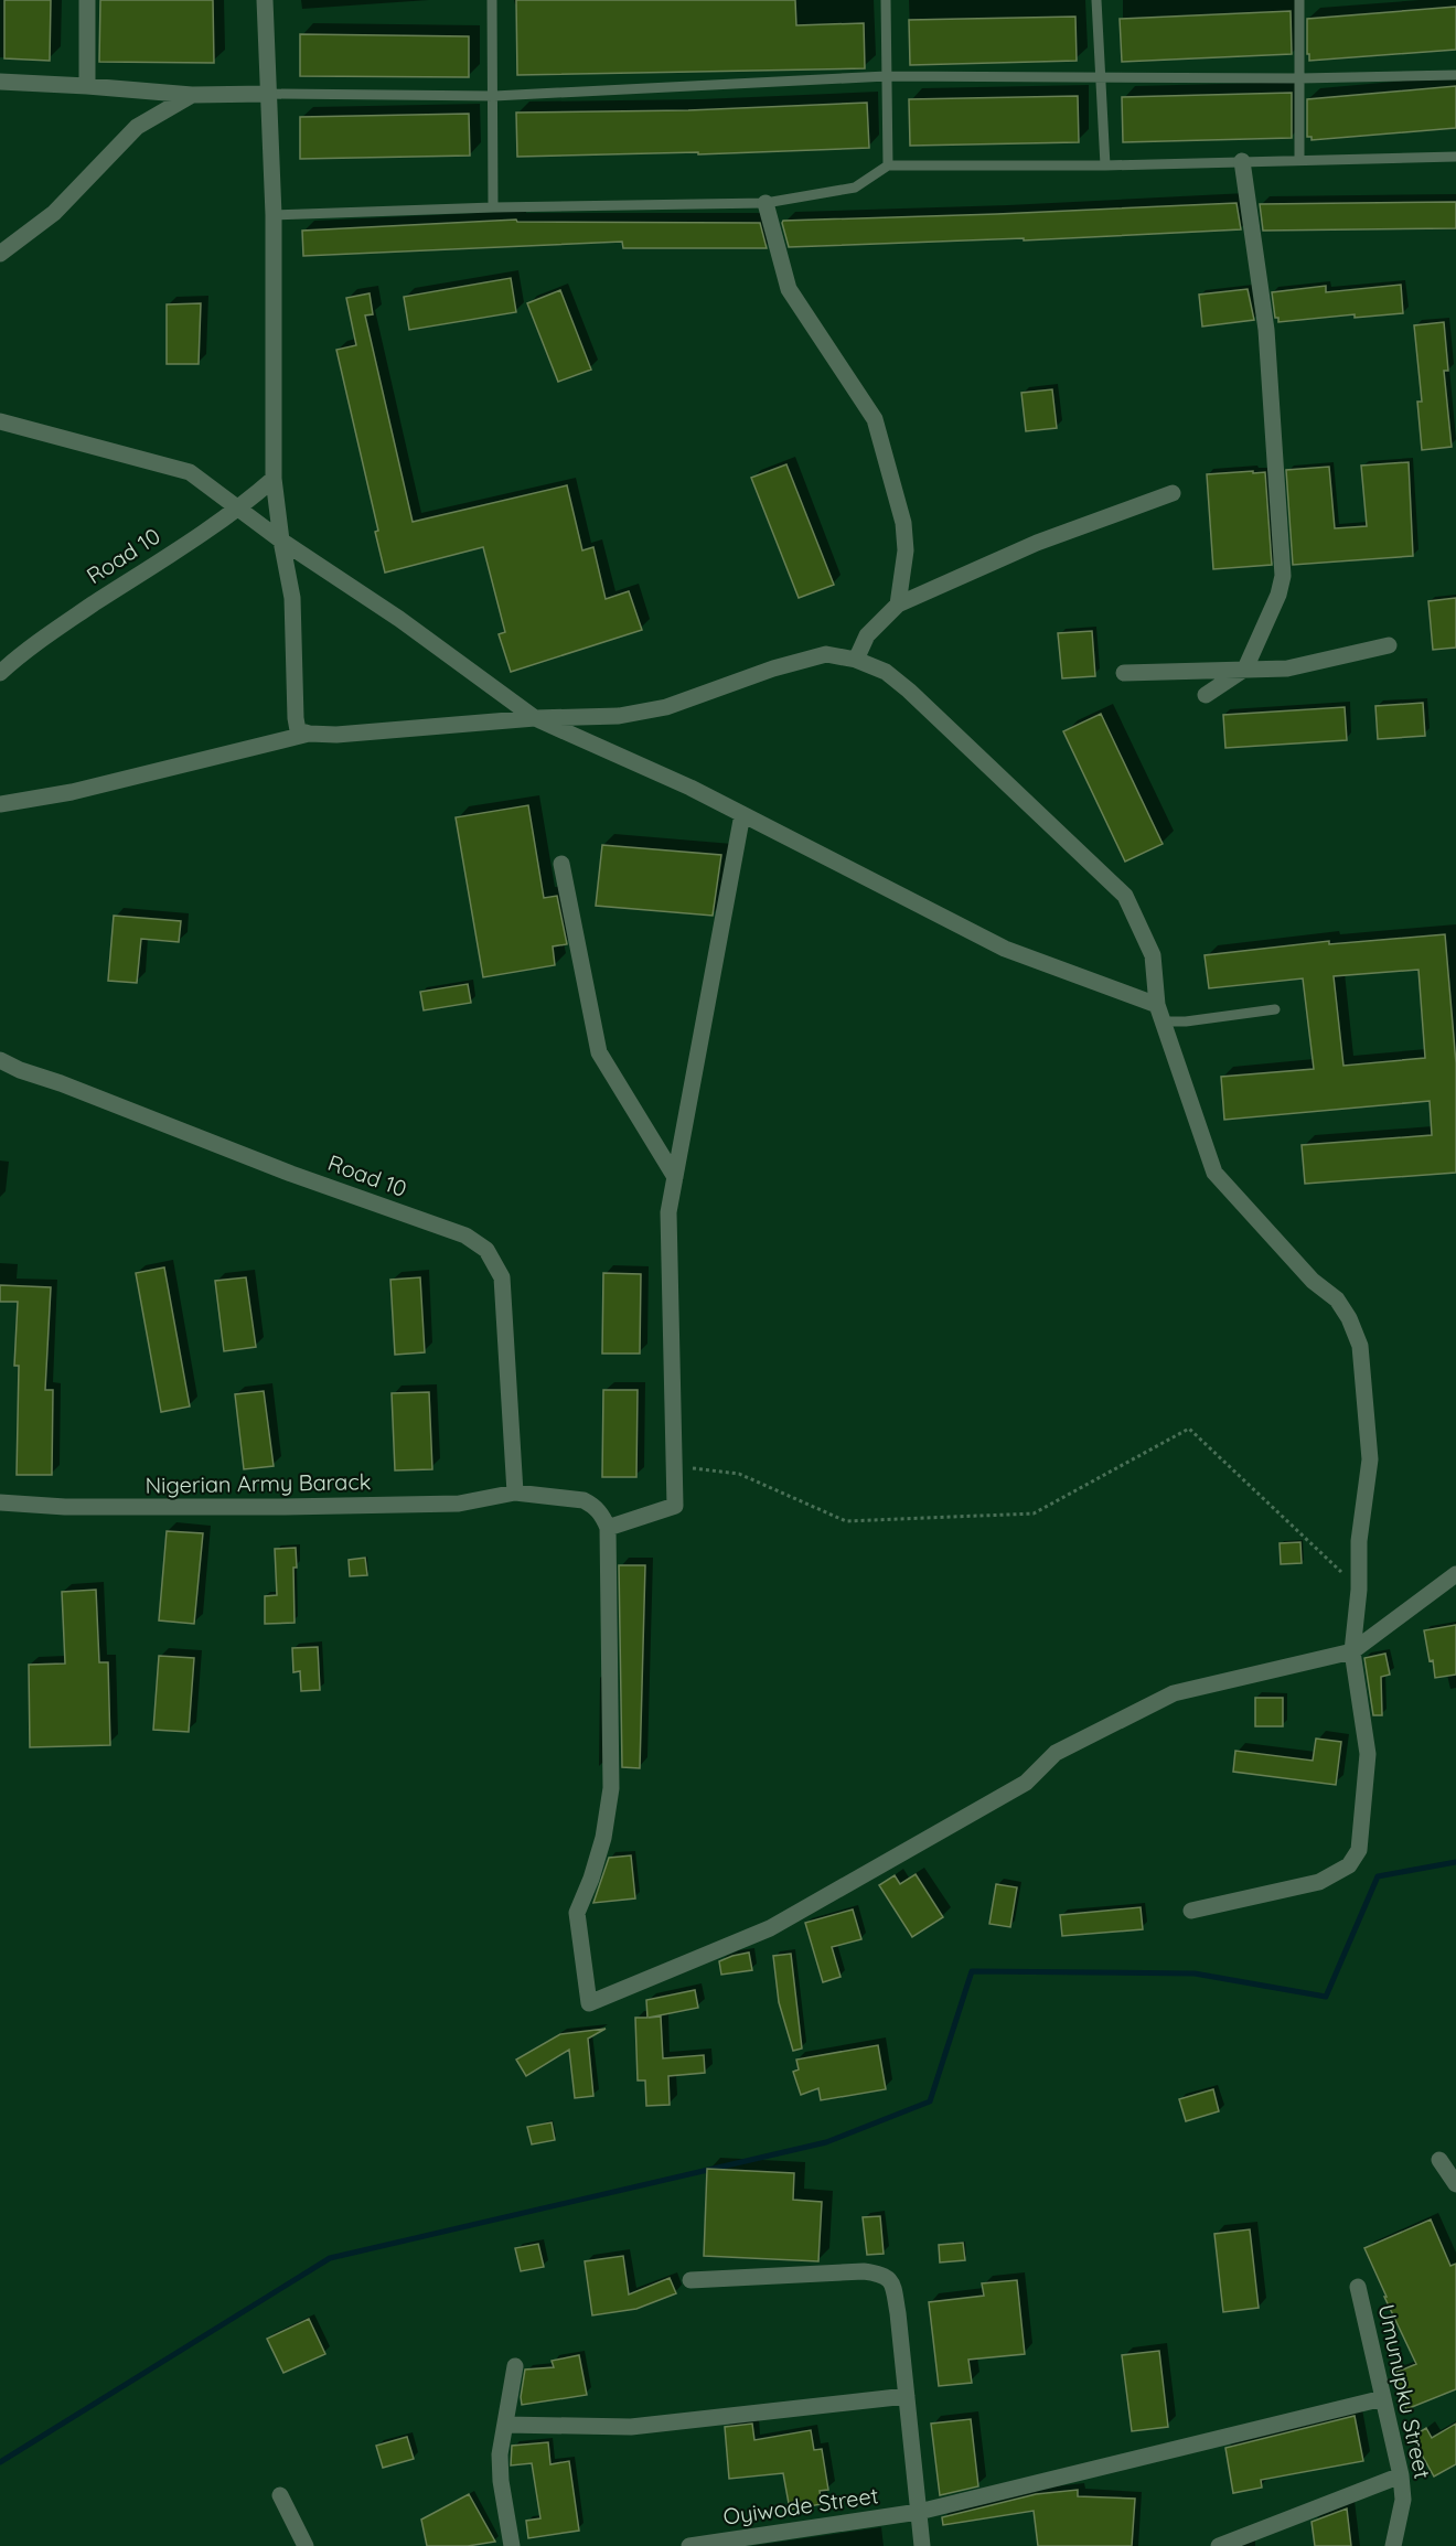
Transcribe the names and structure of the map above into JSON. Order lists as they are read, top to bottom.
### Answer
{
  "streets": {
    "street": [
      "Road 10",
      "Nigerian Army Barack",
      "Umunupku Street",
      "Oyiwode Street"
    ]
  },
  "crossings": [
    ["Road 10", "Nigerian Army Barack"],
    ["Umunupku Street", "Oyiwode Street"]
  ]
}
